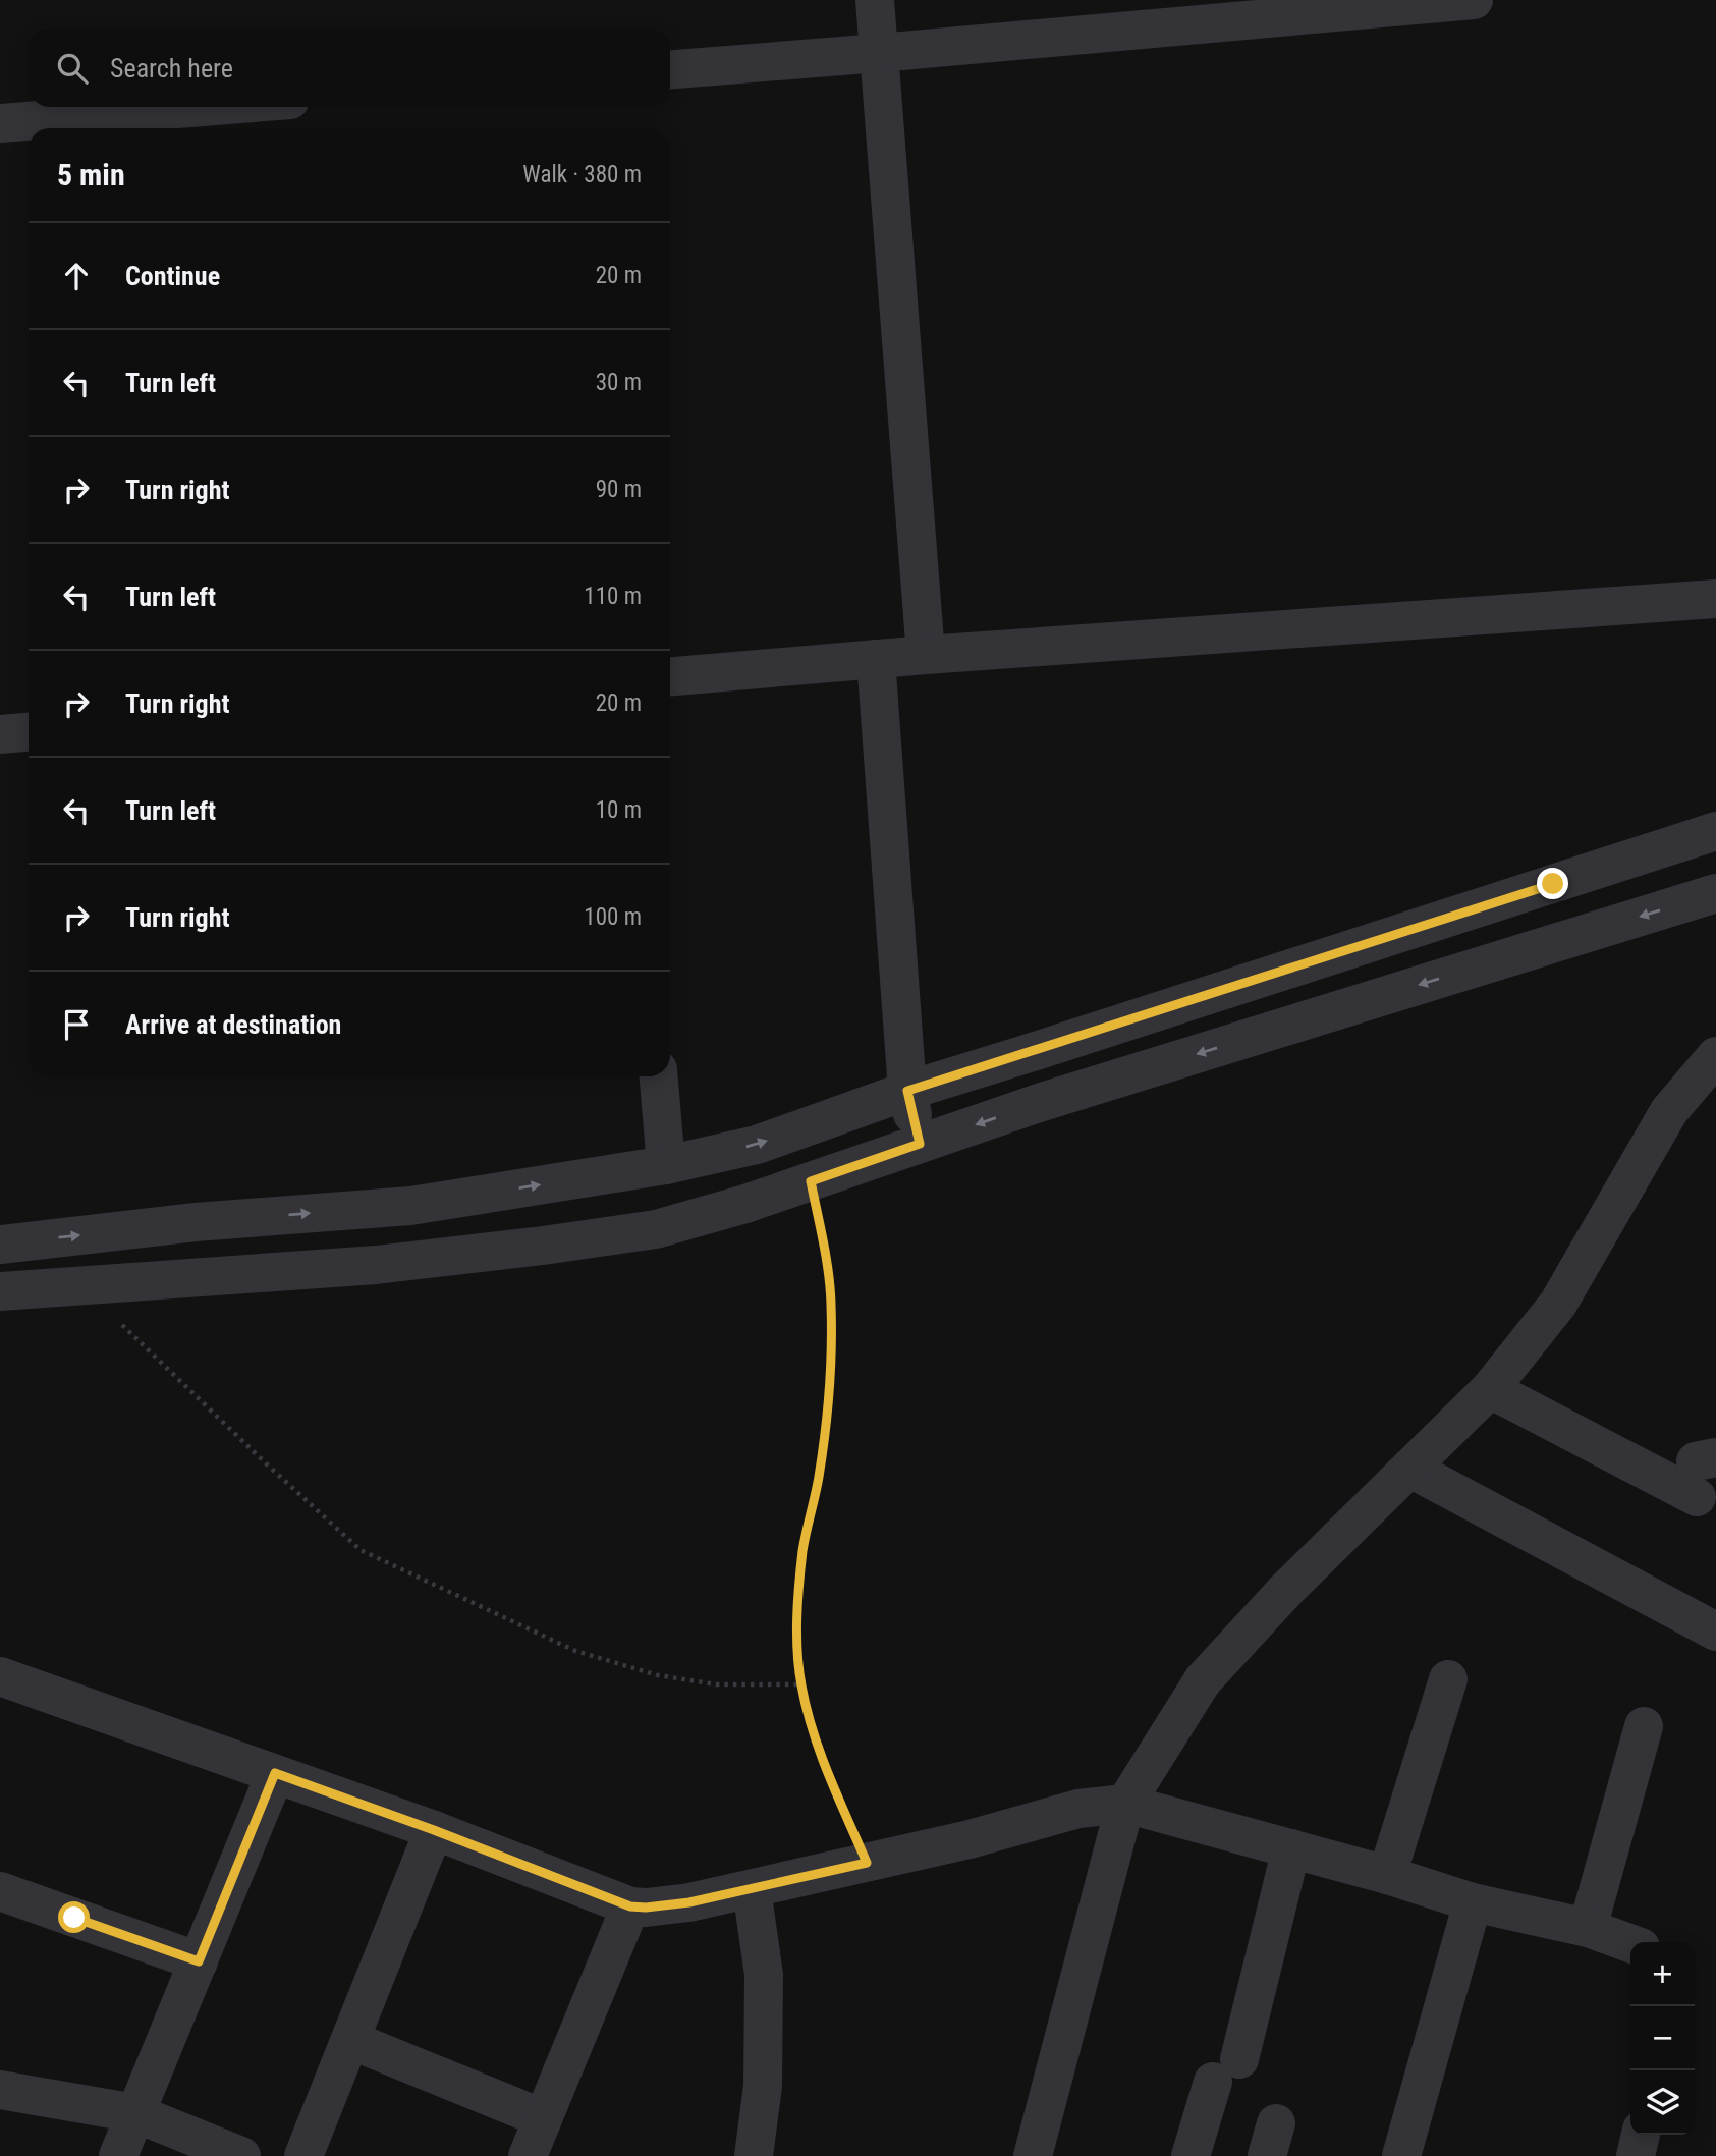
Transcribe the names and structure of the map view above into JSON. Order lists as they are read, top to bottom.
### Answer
{
  "page": {
    "search": "Search here",
    "heading": ["5 min", "Walk · 380 m"],
    "list": [
      ["Continue", "20 m"],
      ["Turn left", "30 m"],
      ["Turn right", "90 m"],
      ["Turn left", "110 m"],
      ["Turn right", "20 m"],
      ["Turn left", "10 m"],
      ["Turn right", "100 m"],
      "Arrive at destination"
    ],
    "map_buttons": ["+", "−"]
  }
}
